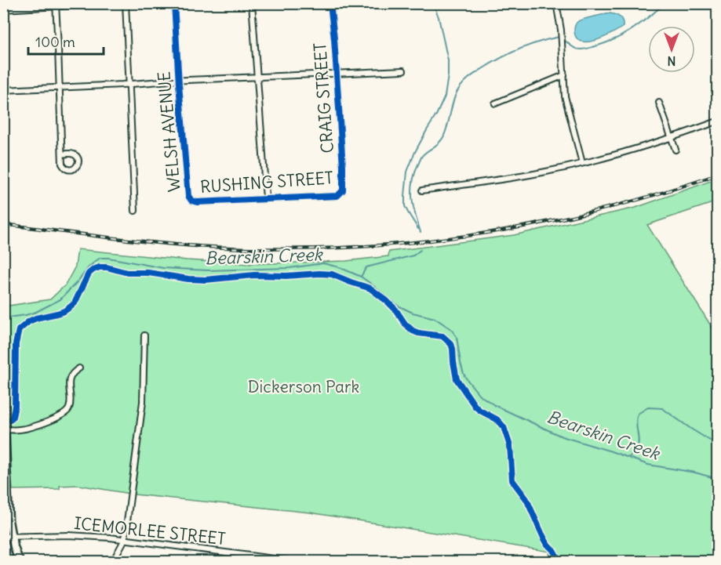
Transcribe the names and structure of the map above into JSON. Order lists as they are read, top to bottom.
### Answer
{
  "streets": {
    "street": [
      "CRAIG STREET",
      "WELSH AVENUE",
      "RUSHING STREET",
      "ICEMORLEE STREET"
    ]
  },
  "crossings": [
    ["CRAIG STREET", "RUSHING STREET"],
    ["WELSH AVENUE", "RUSHING STREET"]
  ],
  "water": ["Bearskin Creek"],
  "parks": ["Dickerson Park"],
  "scale_bar": "100 m",
  "north": "bottom"
}
